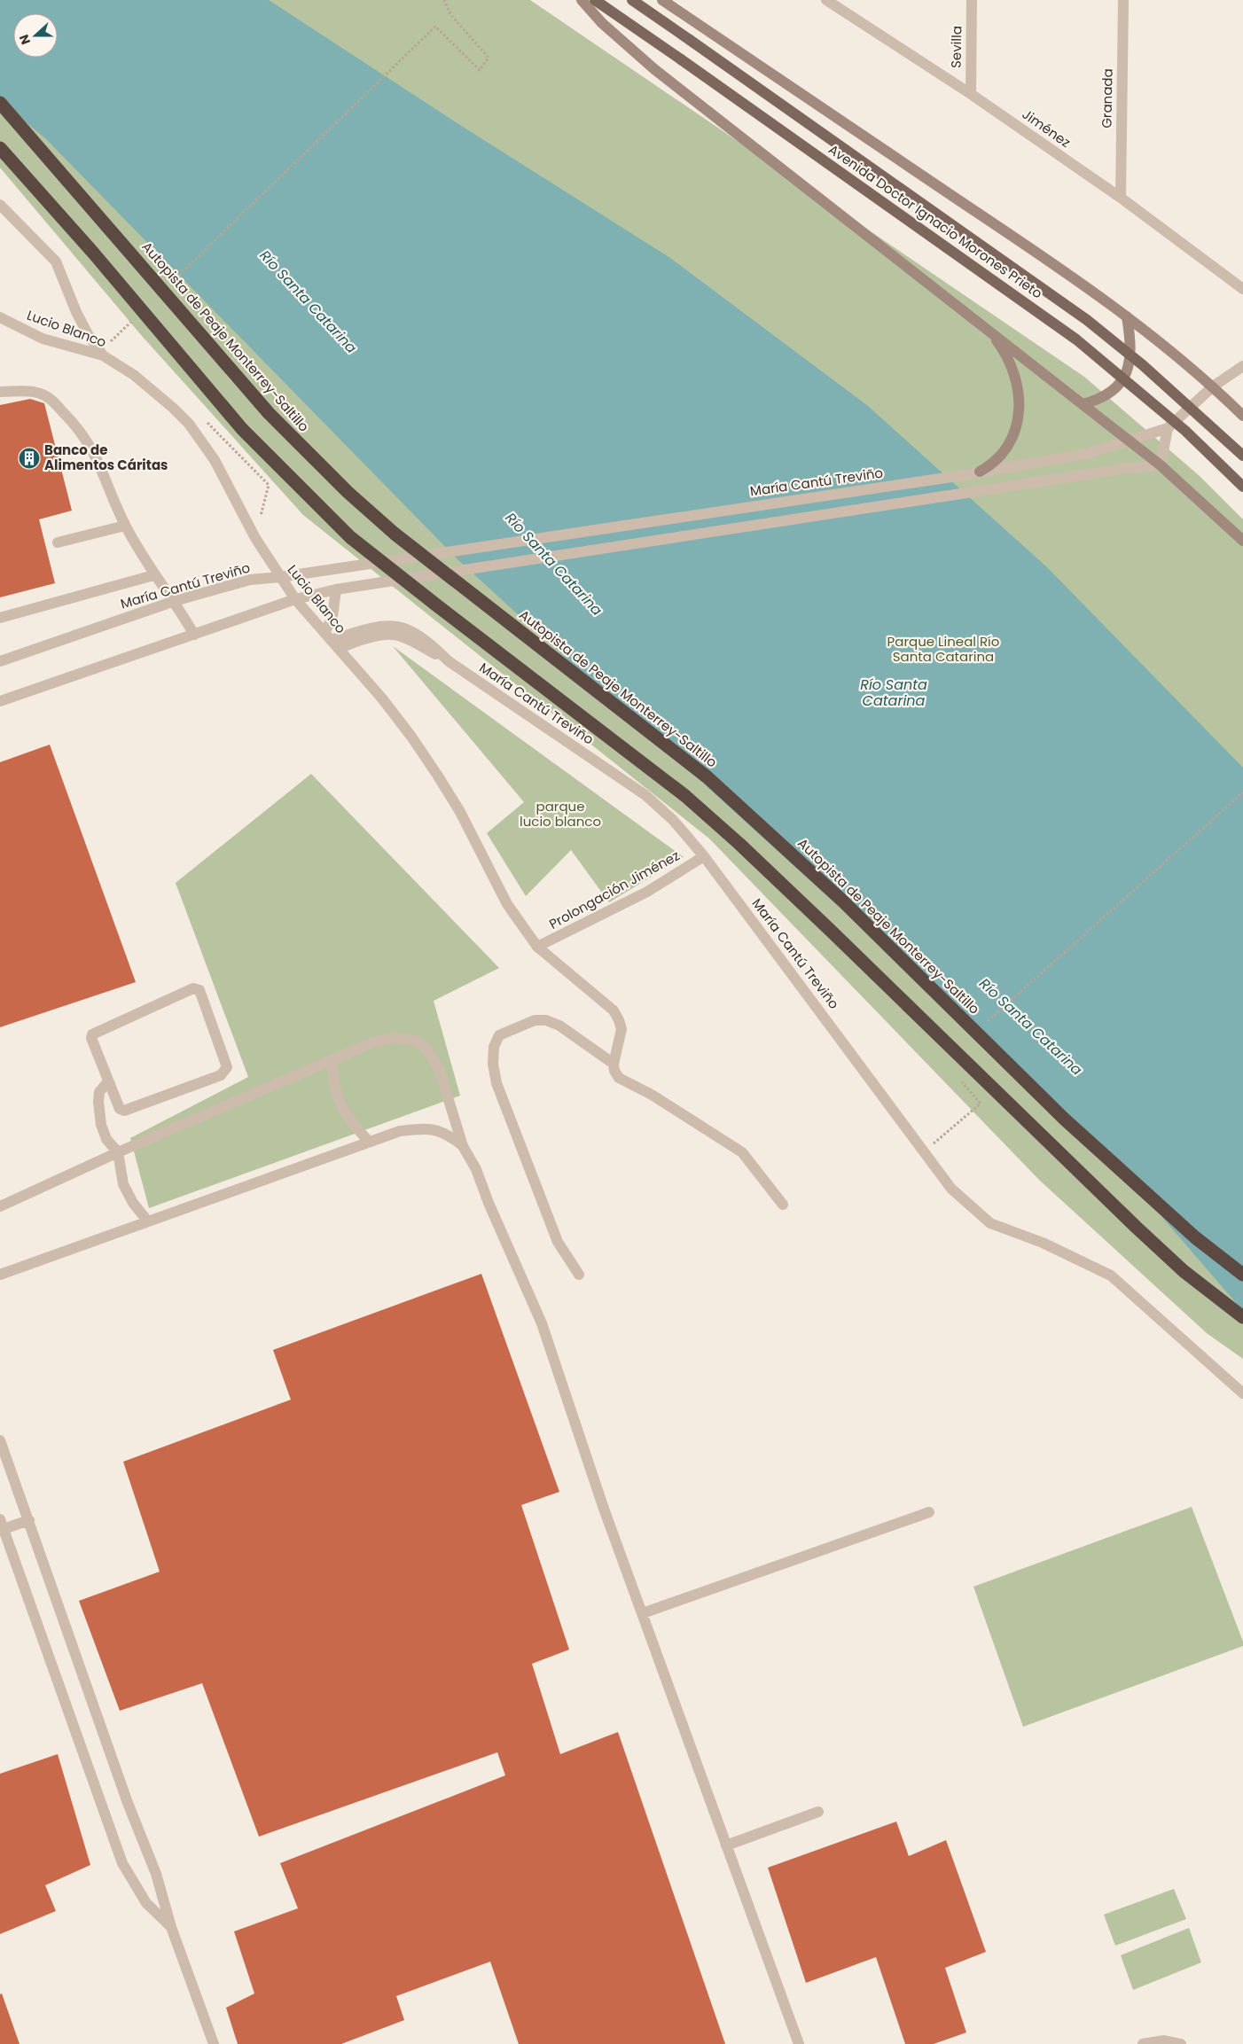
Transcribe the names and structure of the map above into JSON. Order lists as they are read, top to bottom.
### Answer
{
  "streets": {
    "highway": ["Autopista de Peaje Monterrey-Saltillo"],
    "main road": ["Avenida Doctor Ignacio Morones Prieto"],
    "street": [
      "Sevilla",
      "Granada",
      "Jiménez",
      "Lucio Blanco",
      "María Cantú Treviño",
      "Prolongación Jiménez"
    ]
  },
  "crossings": [
    ["Sevilla", "Jiménez"],
    ["Granada", "Jiménez"],
    ["Lucio Blanco", "María Cantú Treviño"],
    ["Lucio Blanco", "Prolongación Jiménez"],
    ["María Cantú Treviño", "Prolongación Jiménez"]
  ],
  "water": ["Río Santa Catarina"],
  "parks": ["Parque Lineal Río Santa Catarina", "parque lucio blanco"],
  "places": {
    "building": ["Banco de Alimentos Cáritas"]
  },
  "north": "left"
}
